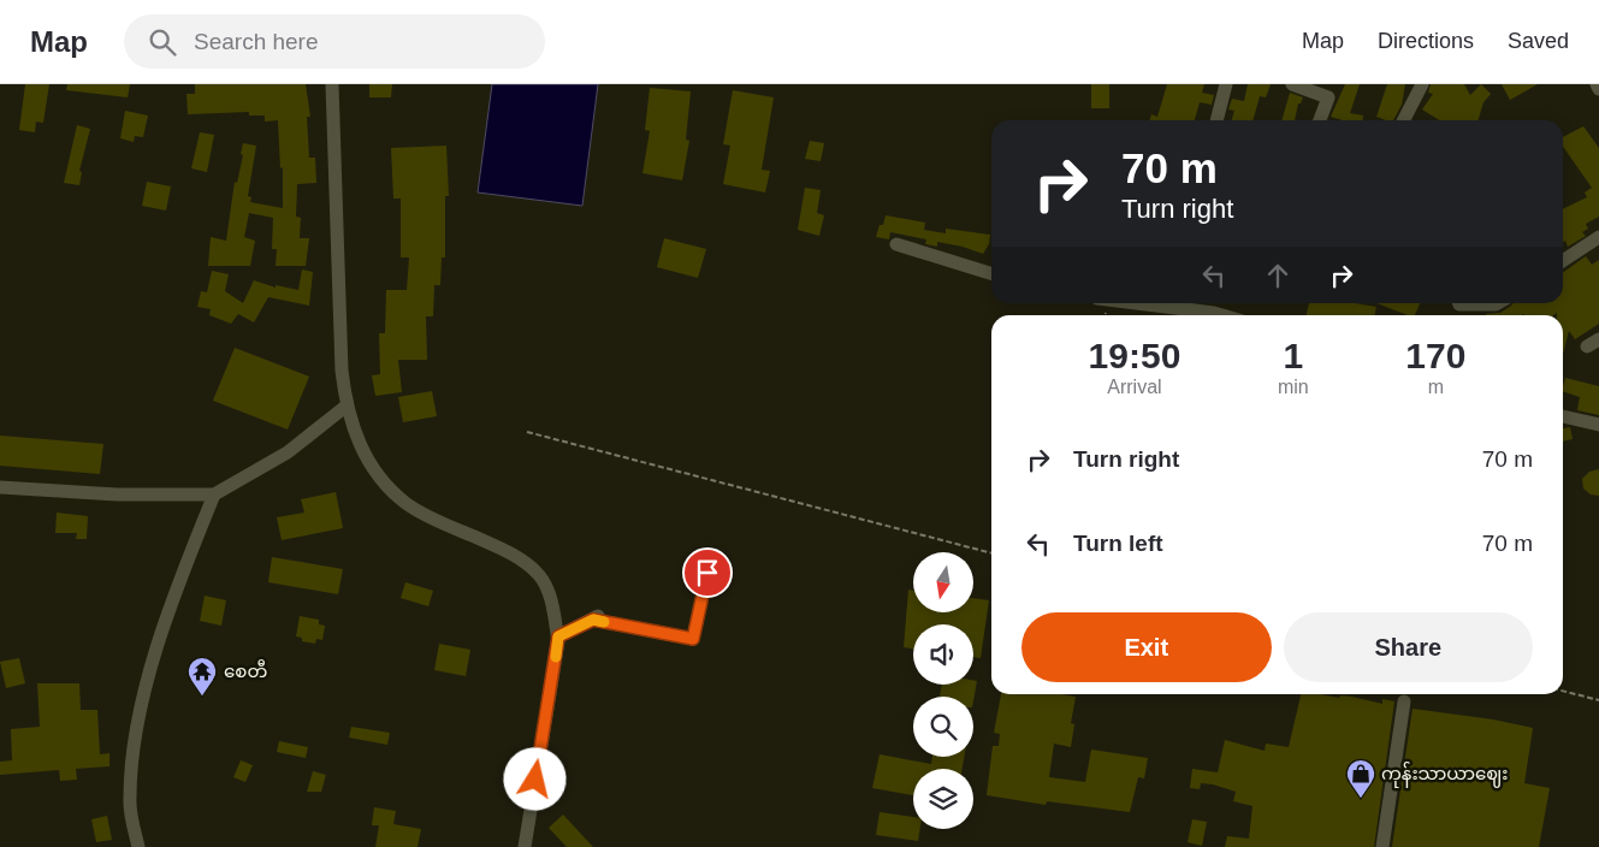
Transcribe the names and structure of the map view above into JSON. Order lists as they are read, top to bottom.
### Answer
{
  "places": {
    "temple": ["စေတီ"],
    "shop": ["ကုန်းသာယာဈေး"]
  },
  "north": "bottom",
  "page": {
    "header": "Map",
    "search": "Search here",
    "nav": ["Map", "Directions", "Saved"],
    "turn": ["70 m", "Turn right"],
    "eta": [
      "19:50",
      "Arrival",
      "1",
      "min",
      "170",
      "m"
    ],
    "list": [
      {
        "name": "Turn right",
        "value": "70 m"
      },
      {
        "name": "Turn left",
        "value": "70 m"
      }
    ],
    "buttons": ["Exit", "Share"]
  }
}
